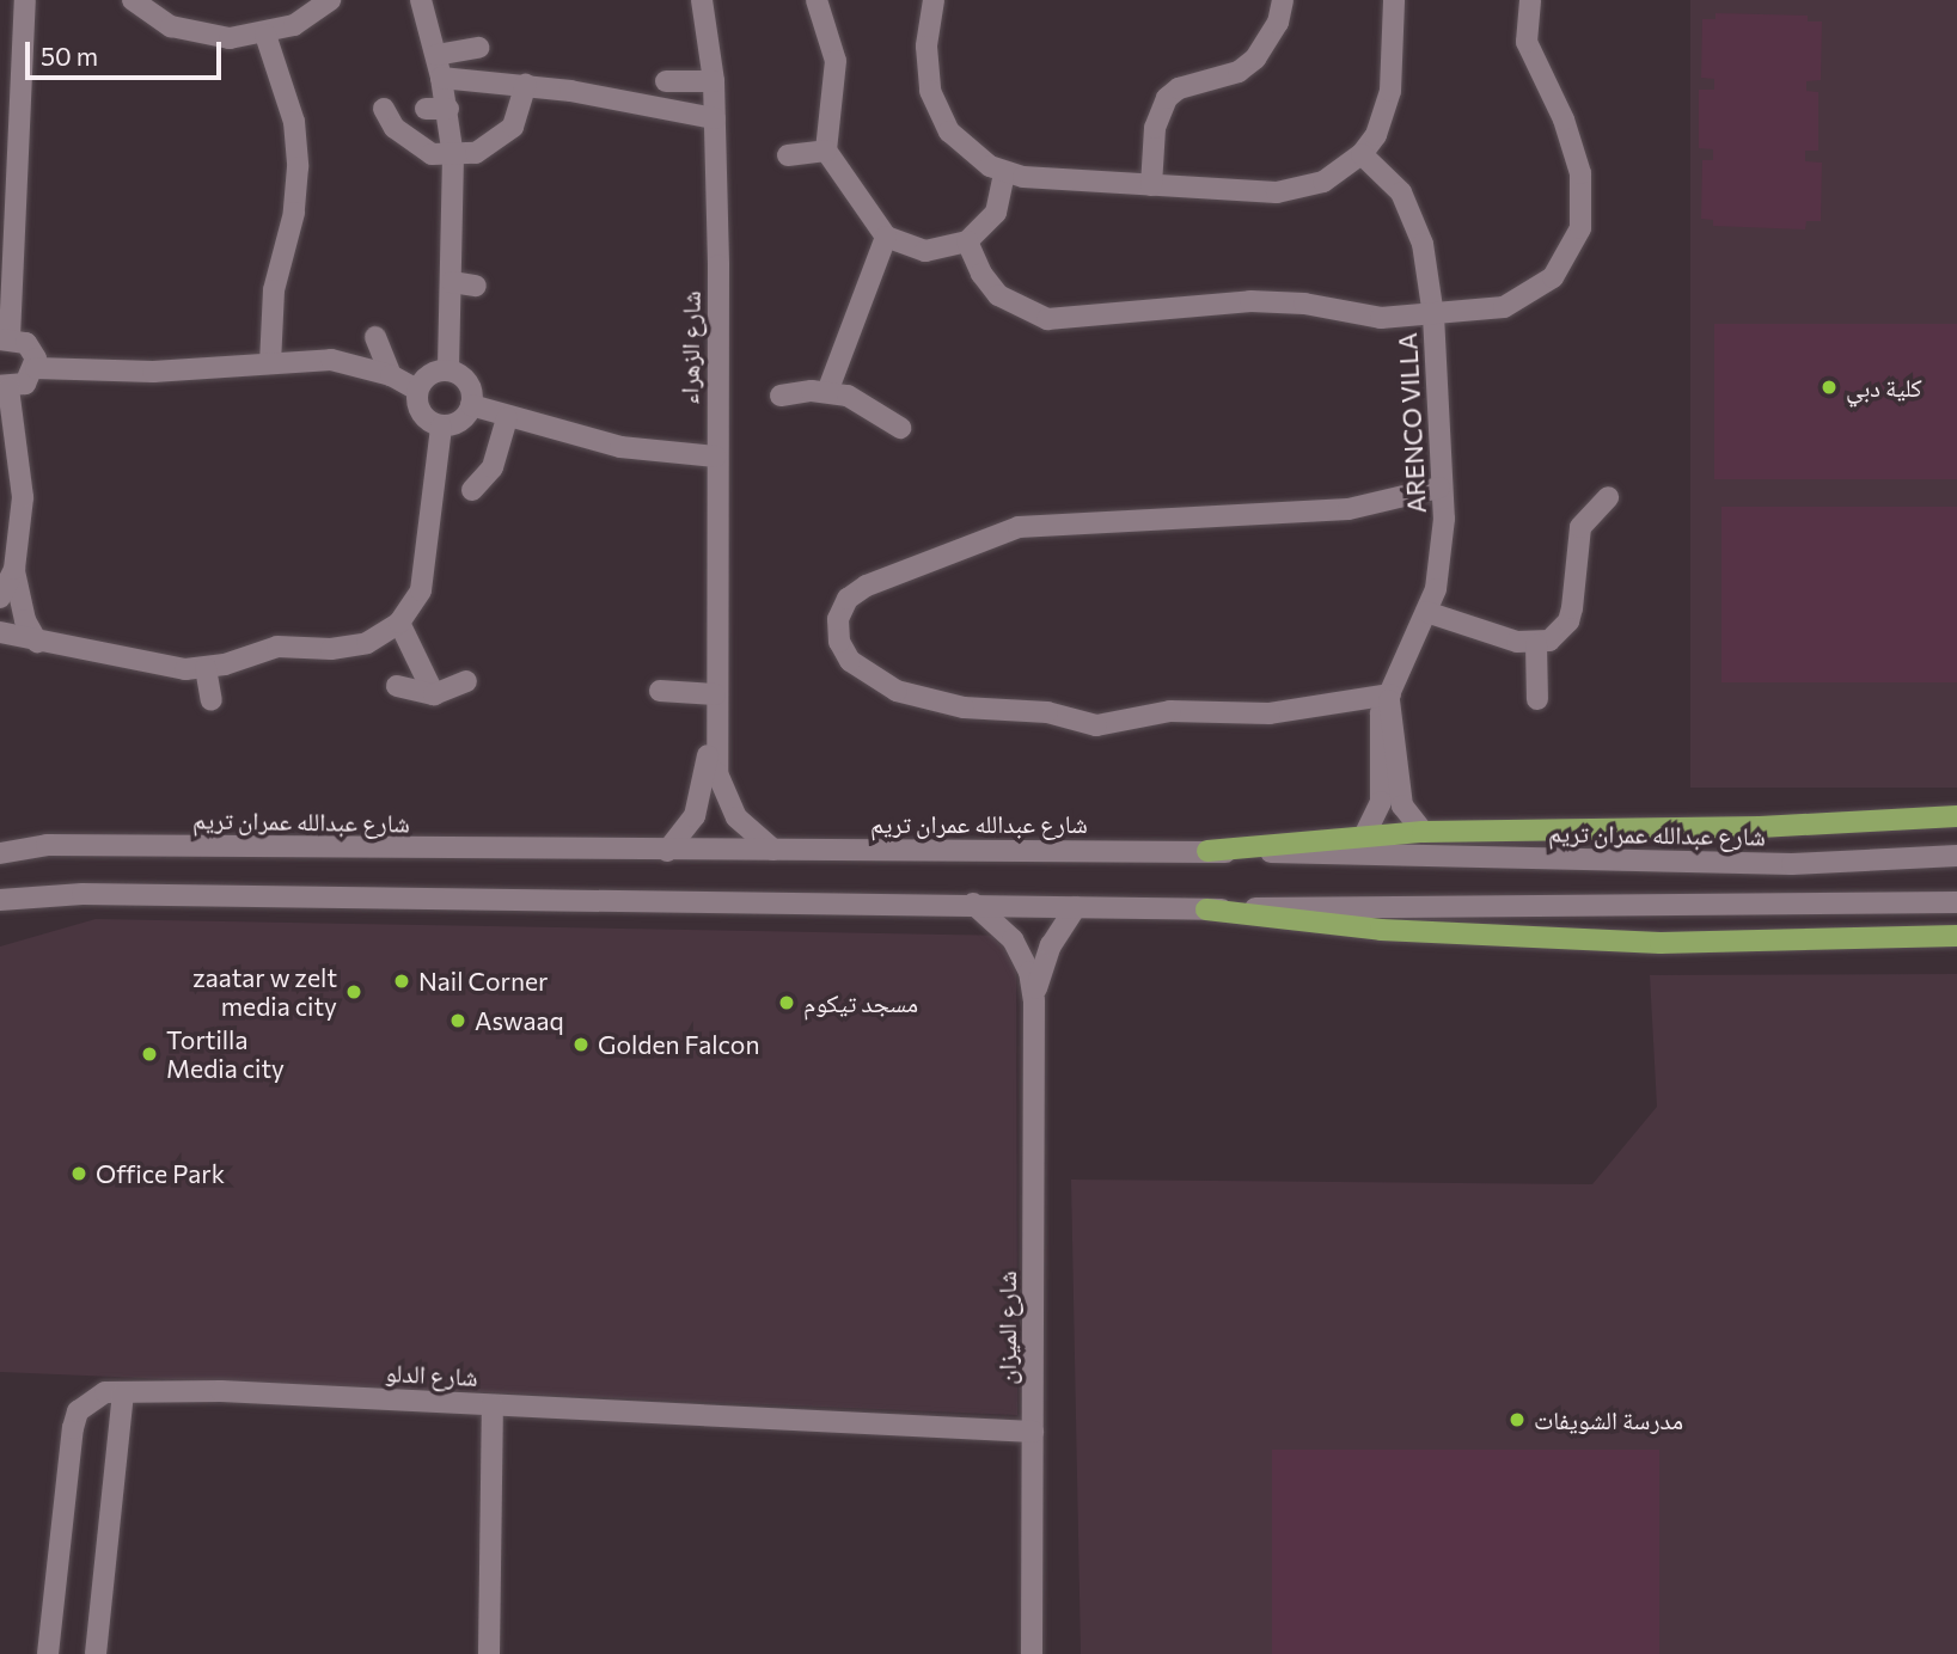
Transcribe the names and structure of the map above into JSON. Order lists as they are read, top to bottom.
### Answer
{
  "streets": {
    "street": [
      "شارع الزهراء",
      "ARENCO VILLA",
      "شارع عبدالله عمران تريم",
      "شارع الميزان",
      "شارع الدلو"
    ]
  },
  "crossings": [
    ["شارع الزهراء", "شارع عبدالله عمران تريم"],
    ["شارع الميزان", "شارع الدلو"]
  ],
  "places": [
    "كلية دبي",
    "Nail Corner",
    "zaatar w zelt media city",
    "مسجد تيكوم",
    "Aswaaq",
    "Golden Falcon",
    "Tortilla Media city",
    "Office Park",
    "مدرسة الشويفات"
  ],
  "scale_bar": "50 m"
}
